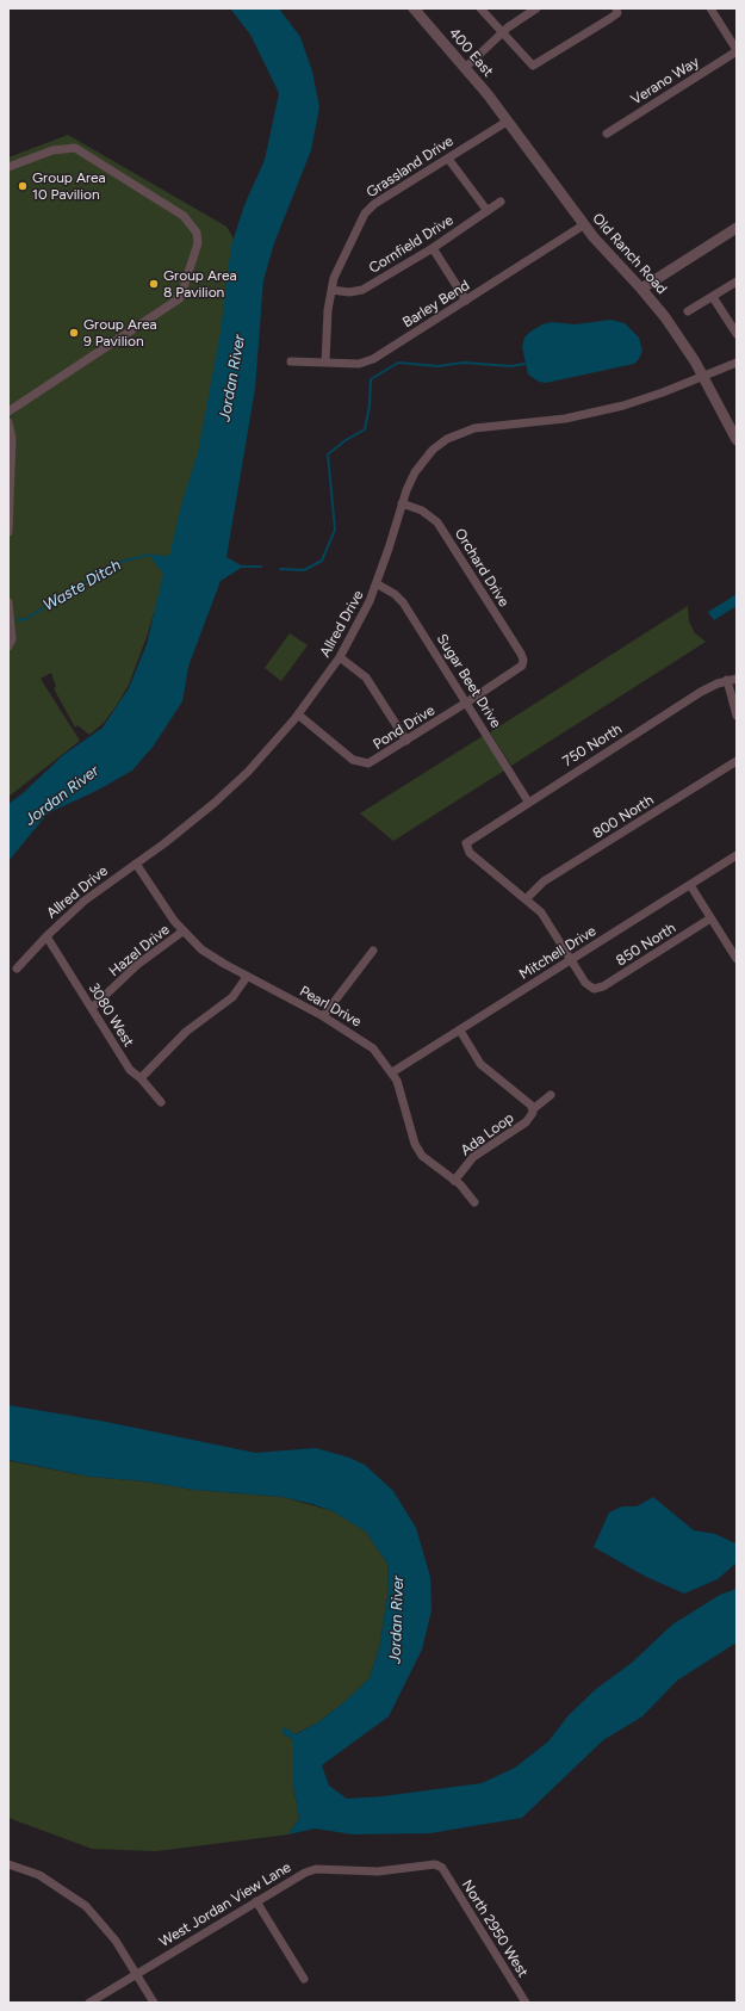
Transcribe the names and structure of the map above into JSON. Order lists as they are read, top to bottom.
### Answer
{
  "streets": {
    "street": [
      "400 East",
      "Verano Way",
      "Grassland Drive",
      "Cornfield Drive",
      "Old Ranch Road",
      "Barley Bend",
      "Orchard Drive",
      "Allred Drive",
      "Sugar Beet Drive",
      "Pond Drive",
      "750 North",
      "800 North",
      "850 North",
      "Hazel Drive",
      "Mitchell Drive",
      "Pearl Drive",
      "3080 West",
      "Ada Loop",
      "West Jordan View Lane",
      "North 2950 West"
    ]
  },
  "crossings": [
    ["400 East", "Old Ranch Road"],
    ["Grassland Drive", "Cornfield Drive"],
    ["Grassland Drive", "Old Ranch Road"],
    ["Grassland Drive", "Barley Bend"],
    ["Old Ranch Road", "Barley Bend"],
    ["Old Ranch Road", "Allred Drive"],
    ["Orchard Drive", "Allred Drive"],
    ["Orchard Drive", "Pond Drive"],
    ["Allred Drive", "Sugar Beet Drive"],
    ["Allred Drive", "Pond Drive"],
    ["Allred Drive", "Pearl Drive"],
    ["Allred Drive", "3080 West"],
    ["Sugar Beet Drive", "Pond Drive"],
    ["Sugar Beet Drive", "750 North"],
    ["750 North", "800 North"],
    ["850 North", "Mitchell Drive"],
    ["Hazel Drive", "Pearl Drive"],
    ["Hazel Drive", "3080 West"],
    ["Mitchell Drive", "Pearl Drive"],
    ["Mitchell Drive", "Ada Loop"],
    ["Pearl Drive", "Ada Loop"],
    ["West Jordan View Lane", "North 2950 West"]
  ],
  "water": ["Jordan River", "Waste Ditch"],
  "places": ["Group Area 10 Pavilion", "Group Area 8 Pavilion", "Group Area 9 Pavilion"]
}
